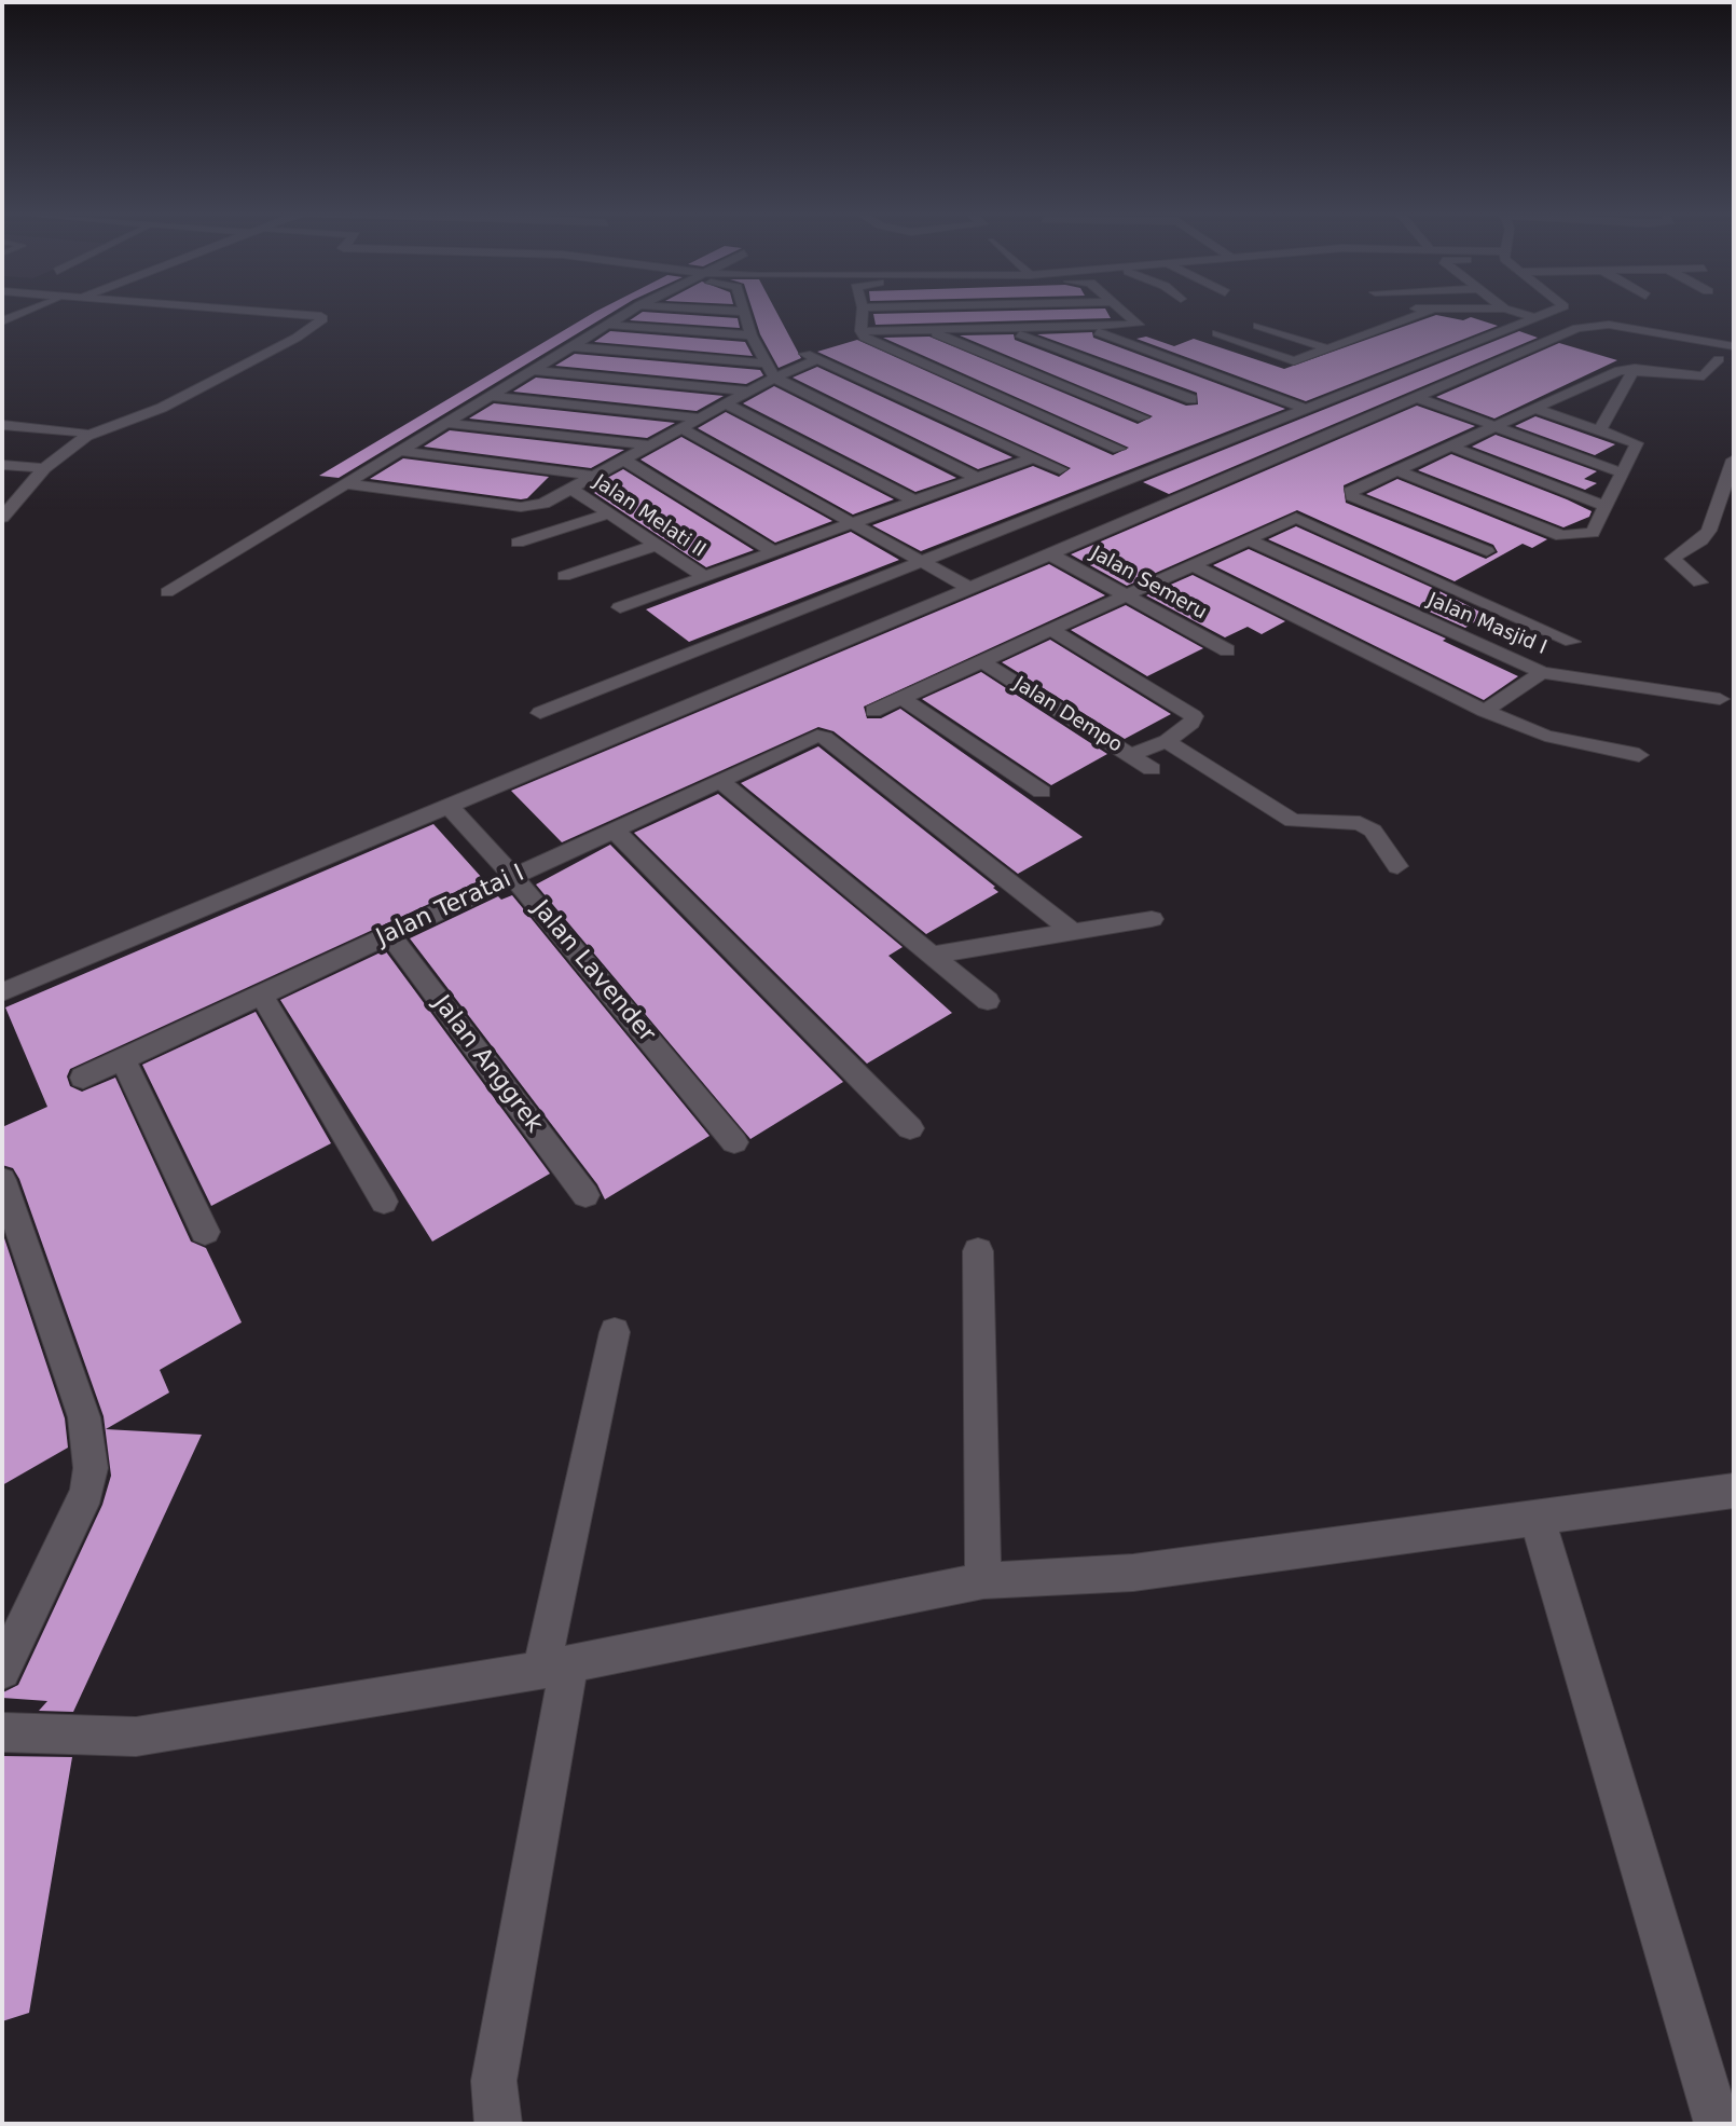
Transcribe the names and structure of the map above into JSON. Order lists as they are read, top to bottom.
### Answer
{
  "streets": {
    "street": [
      "Jalan Melati II",
      "Jalan Semeru",
      "Jalan Masjid I",
      "Jalan Dempo",
      "Jalan Teratai I",
      "Jalan Lavender",
      "Jalan Anggrek"
    ]
  },
  "crossings": [
    ["Jalan Teratai I", "Jalan Lavender"],
    ["Jalan Teratai I", "Jalan Anggrek"]
  ]
}
